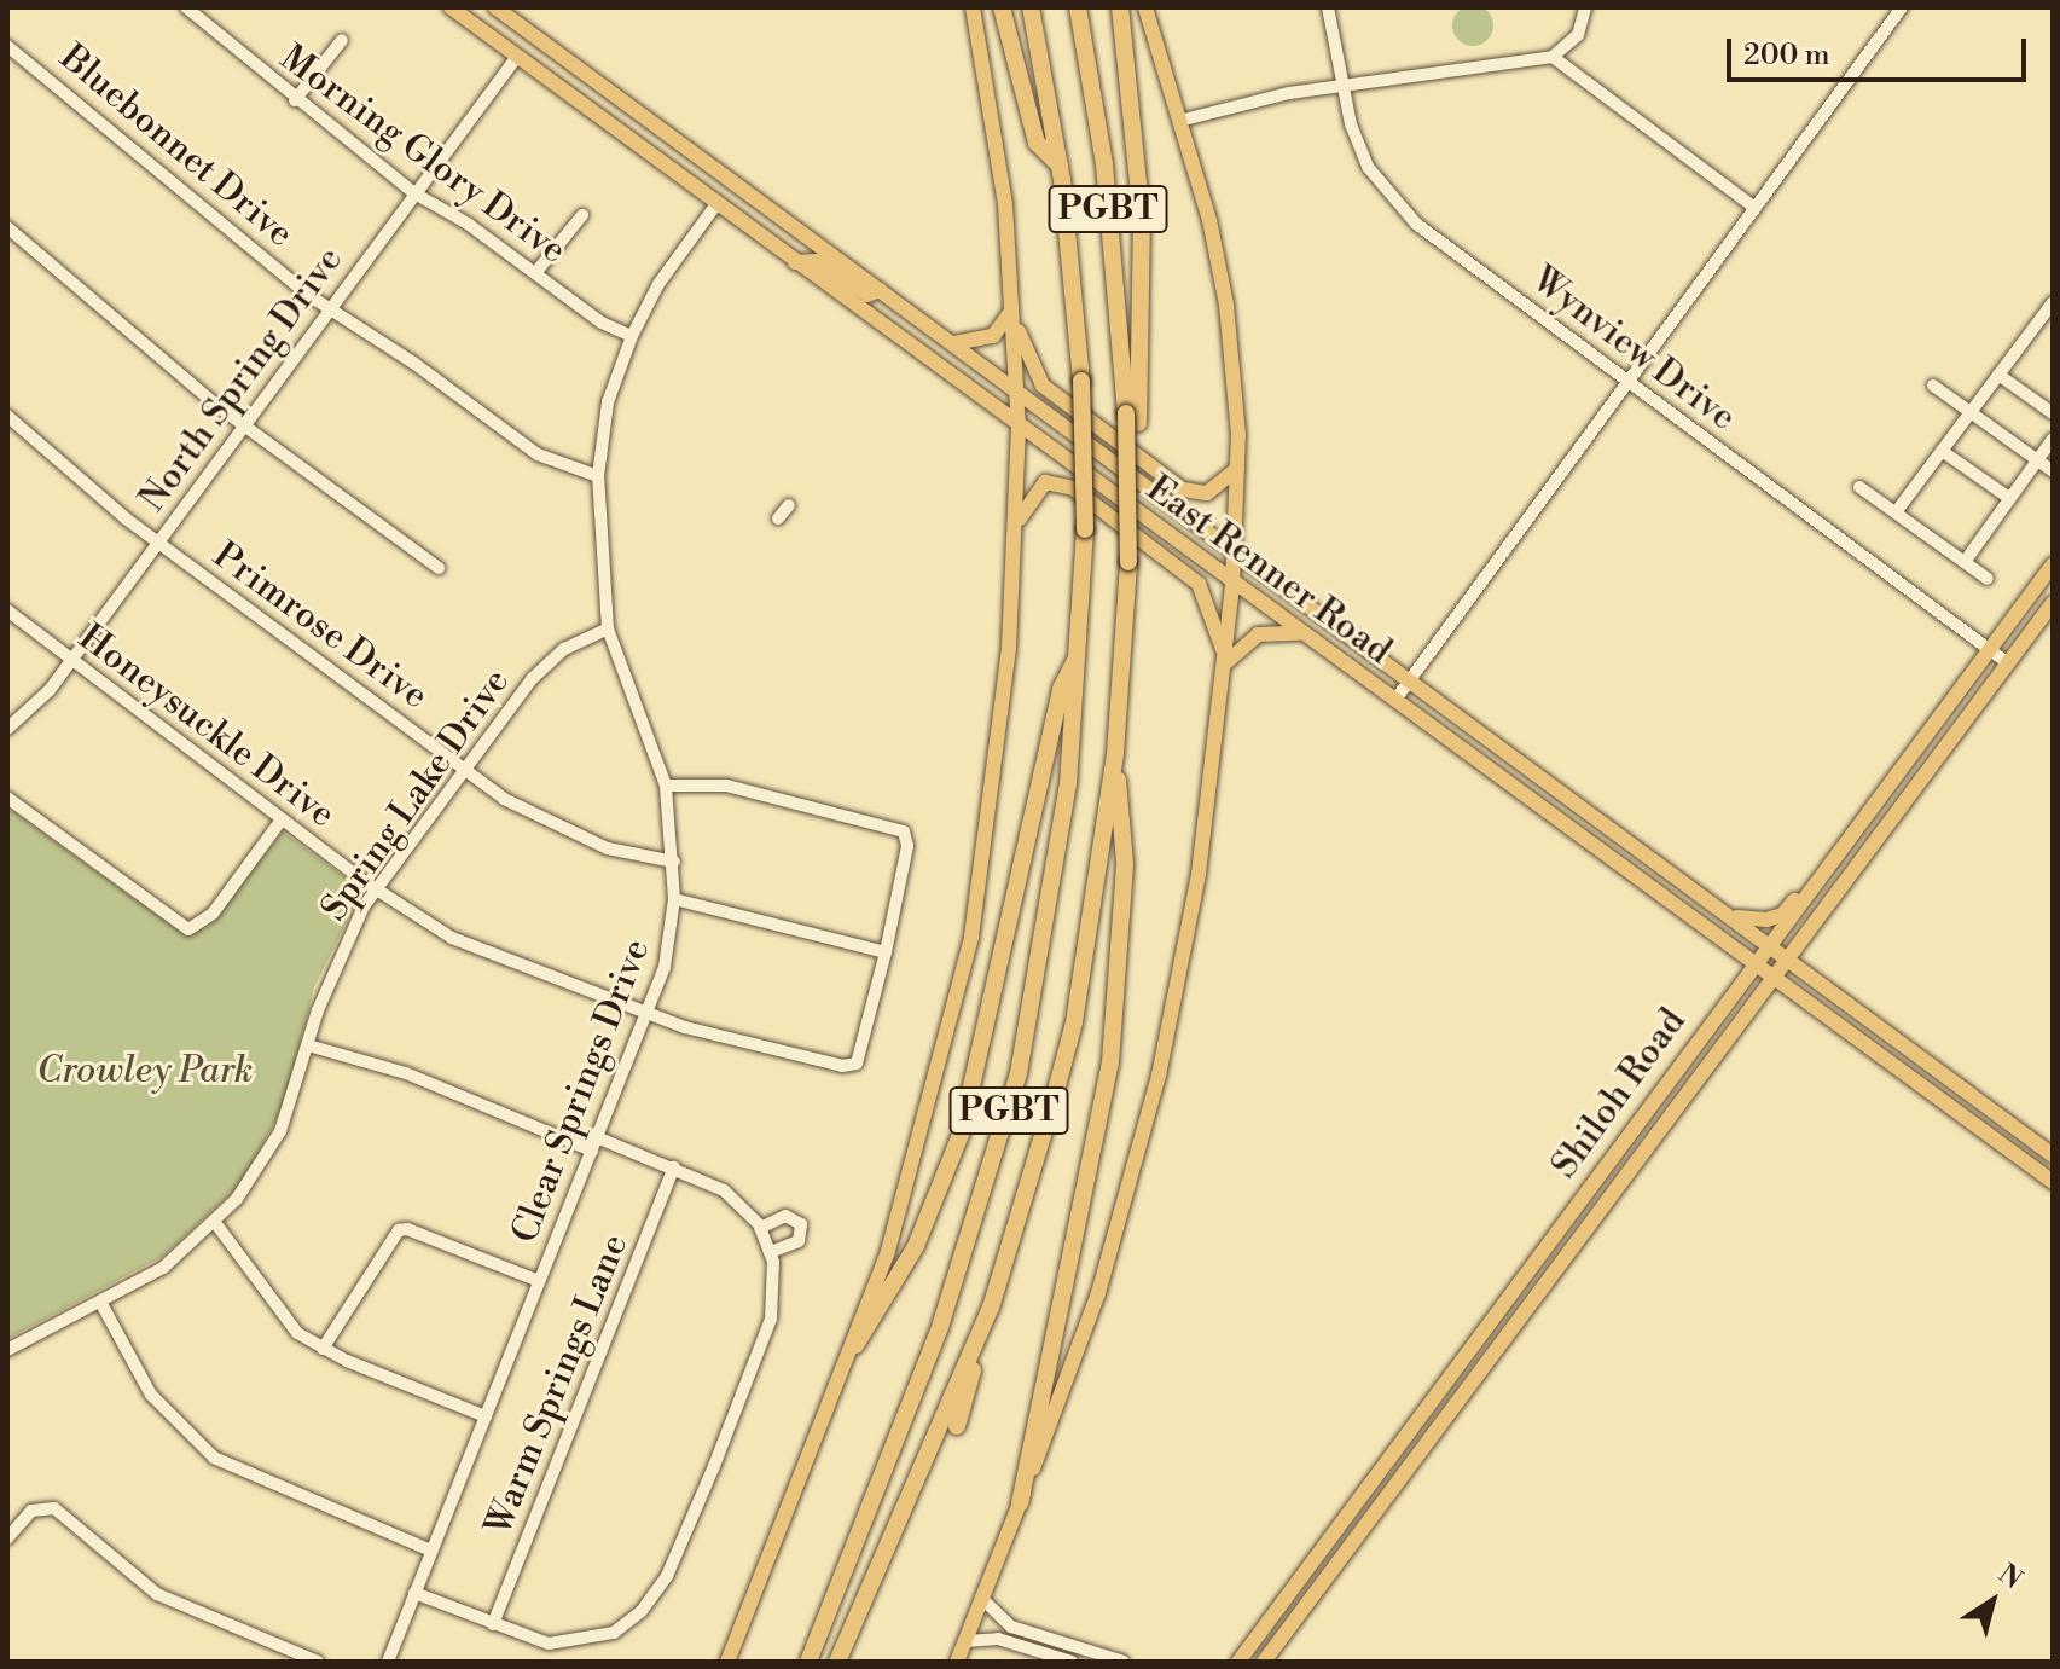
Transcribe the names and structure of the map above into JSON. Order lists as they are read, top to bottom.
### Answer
{
  "streets": {
    "highway": ["PGBT"],
    "main road": ["East Renner Road", "Shiloh Road"],
    "street": [
      "Bluebonnet Drive",
      "Morning Glory Drive",
      "Wynview Drive",
      "North Spring Drive",
      "Primrose Drive",
      "Honeysuckle Drive",
      "Spring Lake Drive",
      "Clear Springs Drive",
      "Warm Springs Lane"
    ]
  },
  "crossings": [
    ["Bluebonnet Drive", "North Spring Drive"],
    ["Bluebonnet Drive", "Clear Springs Drive"],
    ["Morning Glory Drive", "North Spring Drive"],
    ["Morning Glory Drive", "Clear Springs Drive"],
    ["Wynview Drive", "Shiloh Road"],
    ["North Spring Drive", "East Renner Road"],
    ["North Spring Drive", "Primrose Drive"],
    ["North Spring Drive", "Honeysuckle Drive"],
    ["East Renner Road", "Clear Springs Drive"],
    ["East Renner Road", "Shiloh Road"],
    ["Primrose Drive", "Spring Lake Drive"],
    ["Primrose Drive", "Clear Springs Drive"],
    ["Honeysuckle Drive", "Spring Lake Drive"],
    ["Honeysuckle Drive", "Clear Springs Drive"],
    ["Spring Lake Drive", "Clear Springs Drive"]
  ],
  "parks": ["Crowley Park"],
  "scale_bar": "200 m",
  "north": "top right"
}
